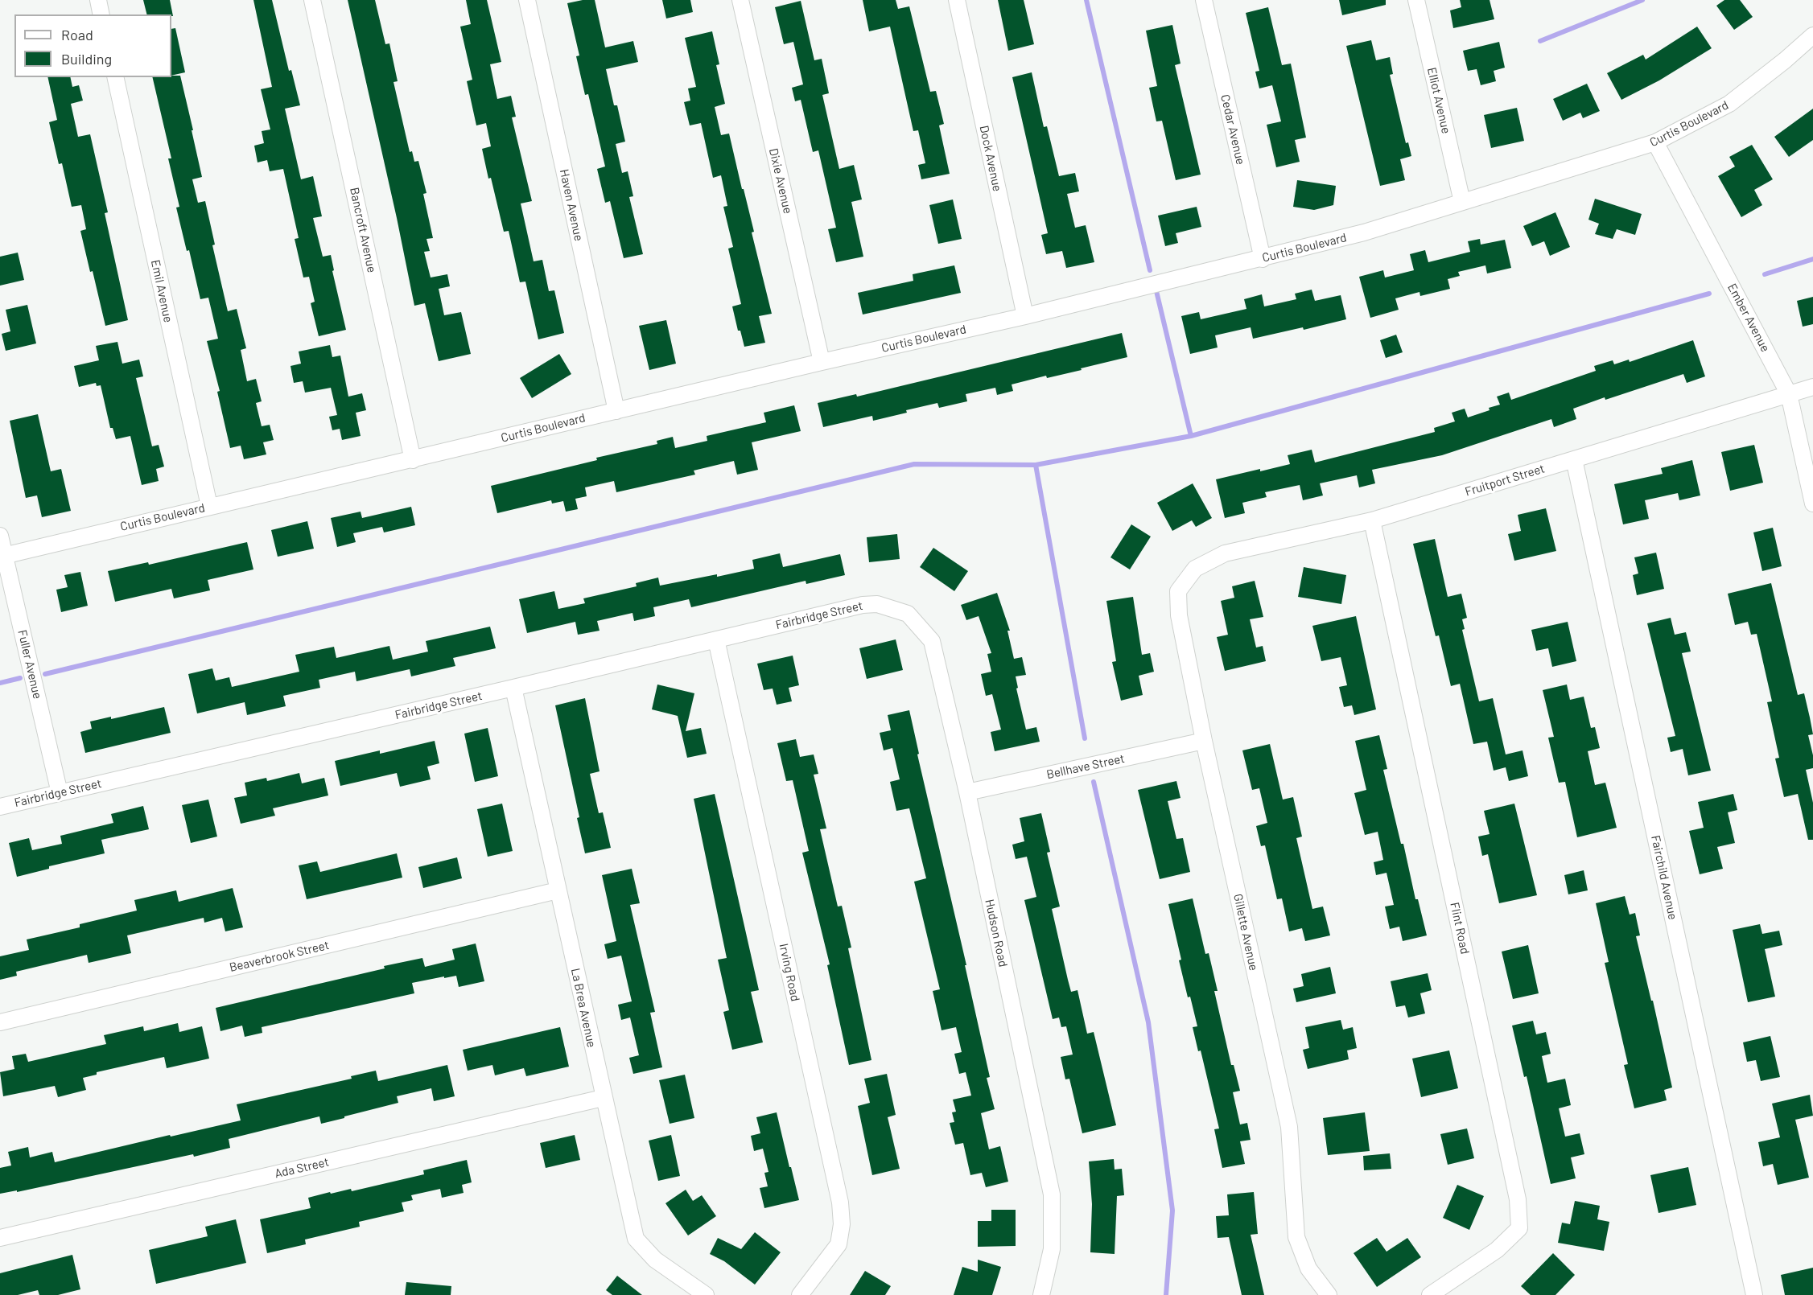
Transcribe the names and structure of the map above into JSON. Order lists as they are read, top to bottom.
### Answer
{
  "streets": {
    "street": [
      "Elliot Avenue",
      "Curtis Boulevard",
      "Cedar Avenue",
      "Dock Avenue",
      "Dixie Avenue",
      "Haven Avenue",
      "Bancroft Avenue",
      "Emil Avenue",
      "Ember Avenue",
      "Fruitport Street",
      "Fairbridge Street",
      "Fuller Avenue",
      "Bellhave Street",
      "Fairchild Avenue",
      "Flint Road",
      "Gillette Avenue",
      "Hudson Road",
      "Beaverbrook Street",
      "Irving Road",
      "La Brea Avenue",
      "Ada Street"
    ]
  },
  "crossings": [
    ["Elliot Avenue", "Curtis Boulevard"],
    ["Curtis Boulevard", "Cedar Avenue"],
    ["Curtis Boulevard", "Dock Avenue"],
    ["Curtis Boulevard", "Dixie Avenue"],
    ["Curtis Boulevard", "Haven Avenue"],
    ["Curtis Boulevard", "Bancroft Avenue"],
    ["Curtis Boulevard", "Emil Avenue"],
    ["Curtis Boulevard", "Ember Avenue"],
    ["Curtis Boulevard", "Fuller Avenue"],
    ["Ember Avenue", "Fruitport Street"],
    ["Fruitport Street", "Fairchild Avenue"],
    ["Fruitport Street", "Flint Road"],
    ["Fruitport Street", "Gillette Avenue"],
    ["Fairbridge Street", "Fuller Avenue"],
    ["Fairbridge Street", "Hudson Road"],
    ["Fairbridge Street", "Irving Road"],
    ["Fairbridge Street", "La Brea Avenue"],
    ["Bellhave Street", "Gillette Avenue"],
    ["Bellhave Street", "Hudson Road"],
    ["Beaverbrook Street", "La Brea Avenue"],
    ["La Brea Avenue", "Ada Street"]
  ],
  "legend": ["Road", "Building"]
}
